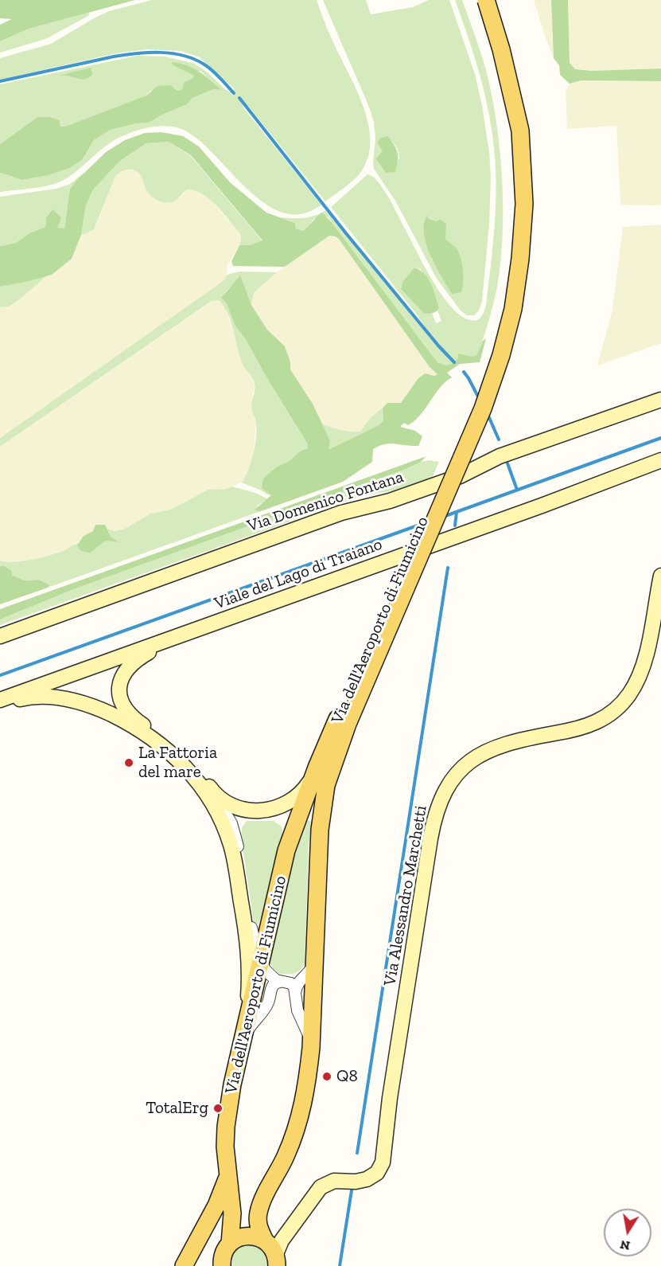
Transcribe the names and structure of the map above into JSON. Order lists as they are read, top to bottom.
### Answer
{
  "streets": {
    "main road": ["Via dell'Aeroporto di Fiumicino"],
    "street": ["Via Domenico Fontana", "Viale del Lago di Traiano", "Via Alessandro Marchetti"]
  },
  "crossings": [
    ["Via dell'Aeroporto di Fiumicino", "Via Alessandro Marchetti"]
  ],
  "places": ["La Fattoria del mare", "Q8", "TotalErg"],
  "north": "bottom"
}
